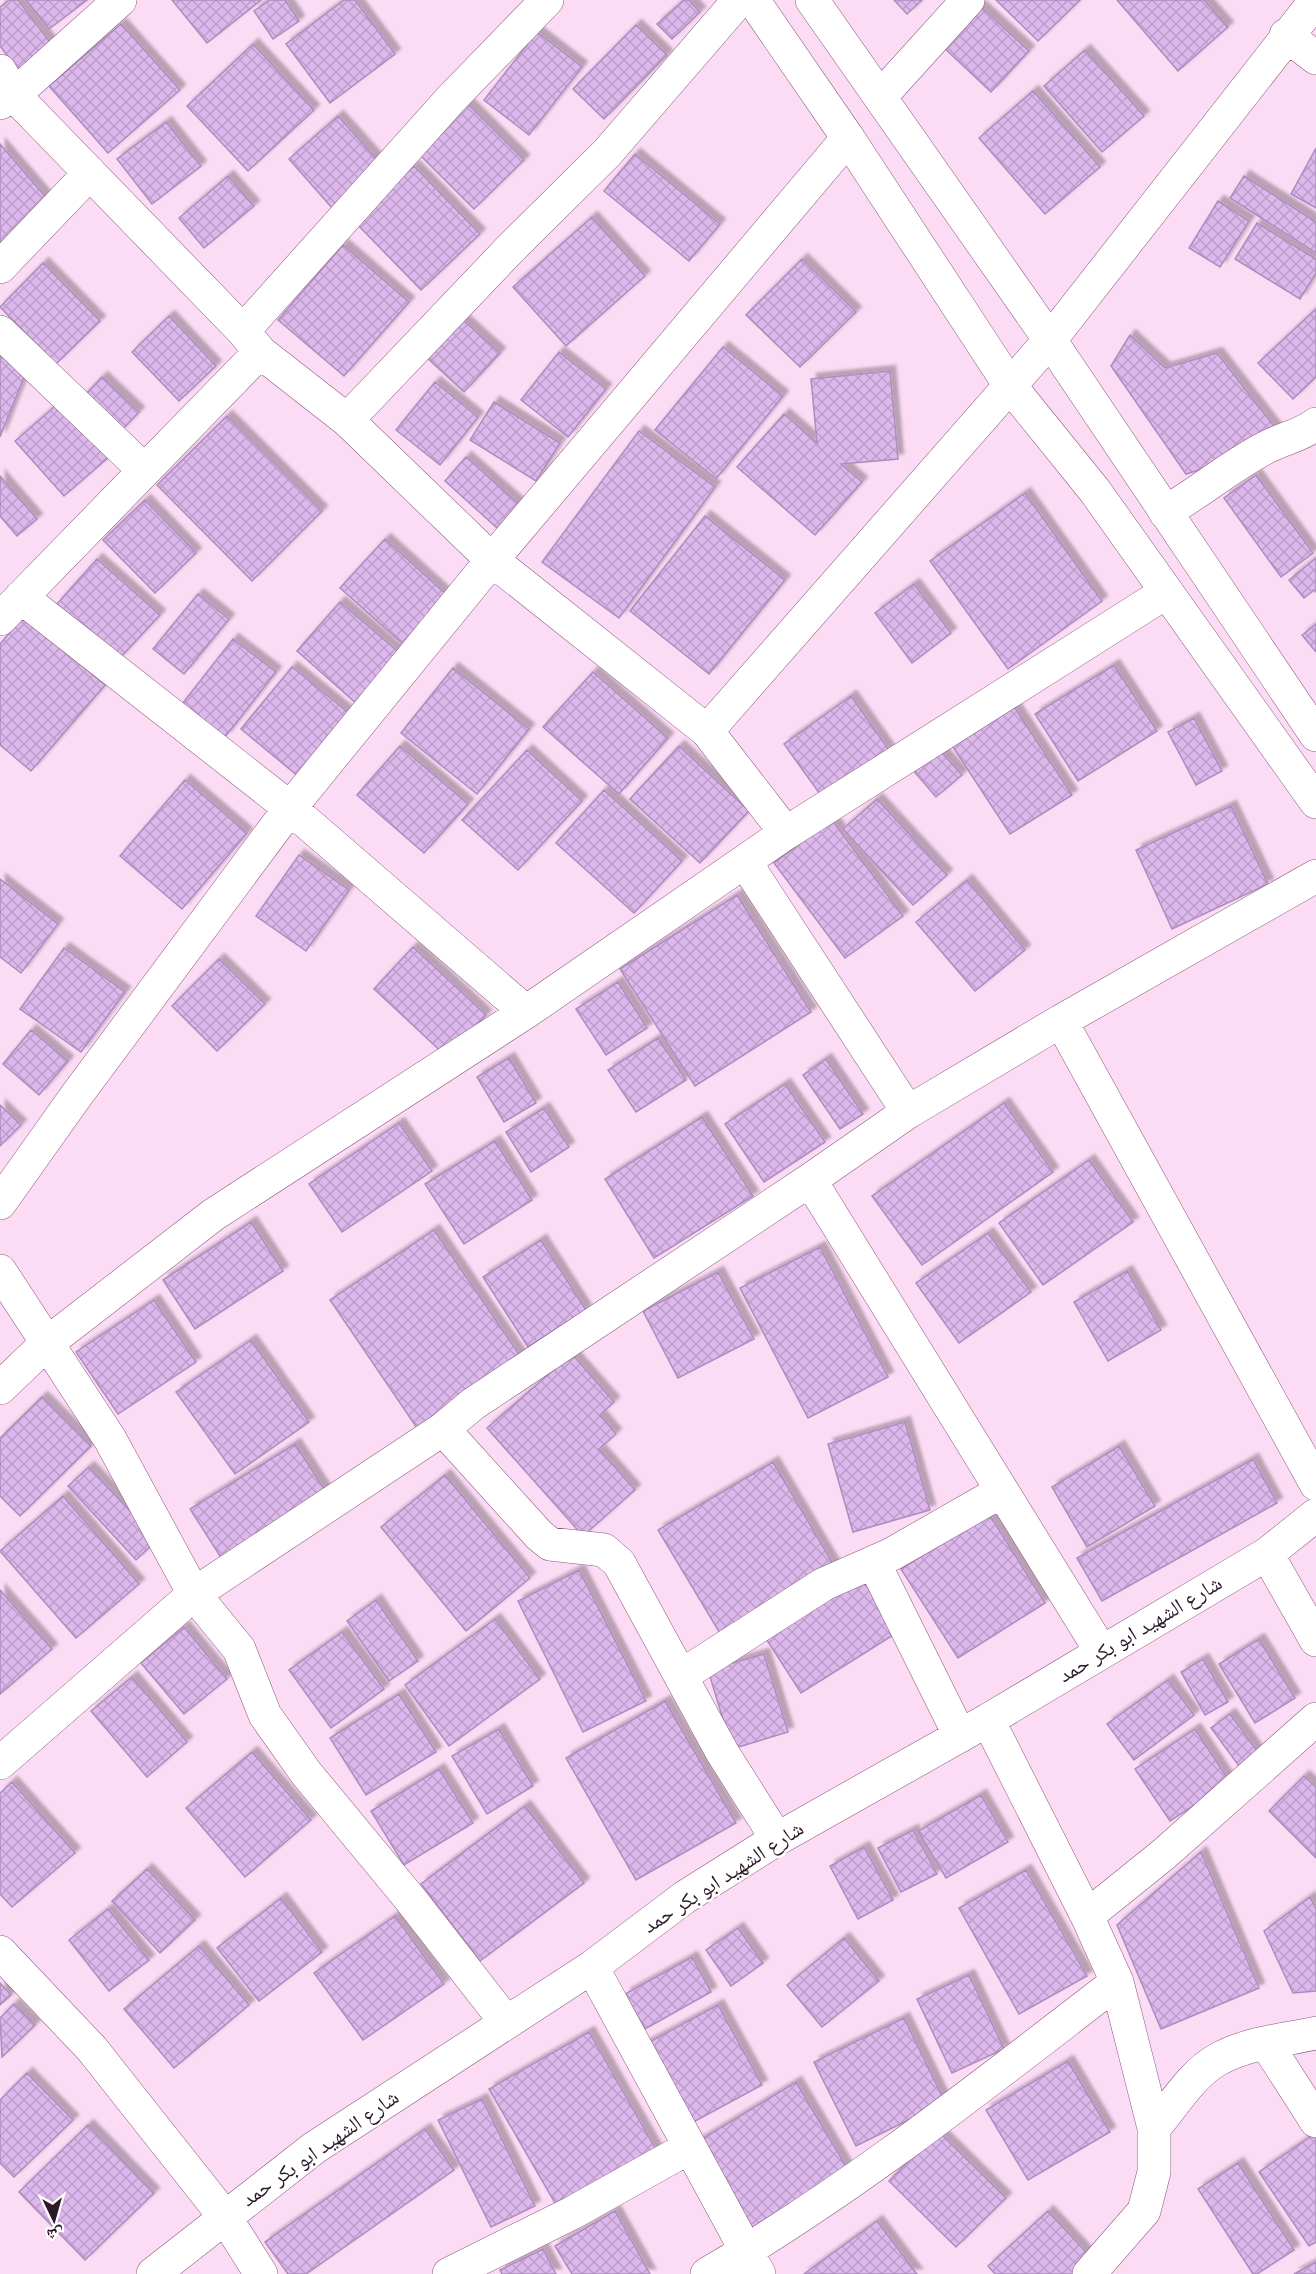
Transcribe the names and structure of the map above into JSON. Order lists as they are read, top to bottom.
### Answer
{
  "streets": {
    "street": ["شارع الشهيد ابو بكر حمد"]
  },
  "north": "bottom"
}
